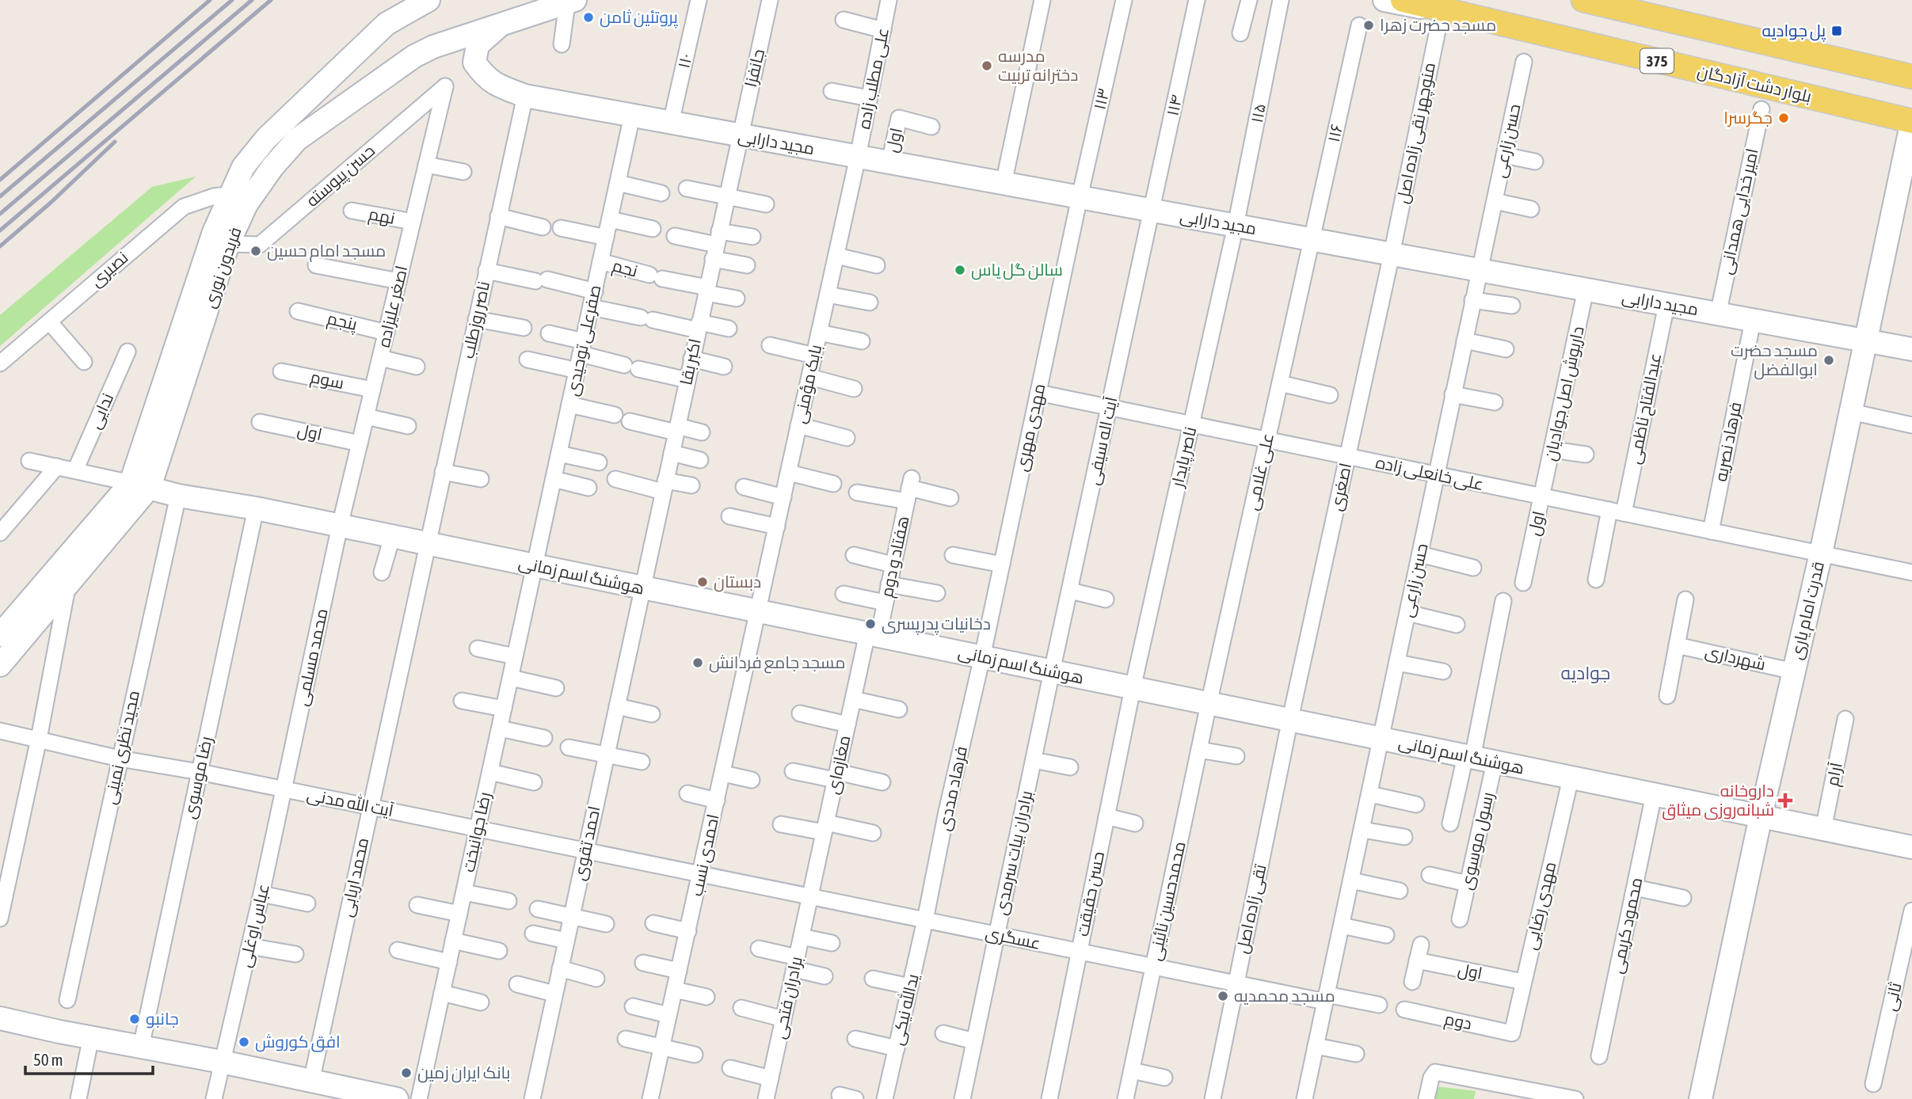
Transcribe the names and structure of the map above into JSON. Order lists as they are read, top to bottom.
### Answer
{
  "streets": {
    "main road": ["375", "بلوار دشت آزادگان"],
    "street": [
      "۱۱۰",
      "جانفزا",
      "علی مطلب زاده",
      "۱۱۳",
      "۱۱۴",
      "۱۱۵",
      "۱۱۶",
      "منوچهر نقی‌ زاده اصل",
      "اول",
      "حسن زارعی",
      "مجید دارابی",
      "حسن پیوسته",
      "امیر خدایی همدانی",
      "نهم",
      "فریدون نوری",
      "نجم",
      "نصیری",
      "اصغر علیزاده",
      "ناصر روزطلب",
      "پنجم",
      "صفرعلی توحیدی",
      "اکبر بقا",
      "سوم",
      "بابک مؤمنی",
      "داریوش اصل جوادیان",
      "عبدالفتاح ناظمی",
      "ندایی",
      "مهدی مهری",
      "آیت اله سیفی",
      "فرهاد نصریه",
      "ناصر پایدار",
      "علی غلامی",
      "علی خانعلی زاده",
      "اصغری",
      "هفتاد و دوم",
      "هوشنگ اسم زمانی",
      "قدرت امام یاری",
      "محمد مسلمی",
      "شهرداری",
      "مجید نظری نمینی",
      "مغازه‌ای",
      "آرام",
      "رضا موسوی",
      "فرهاد مددی",
      "آیت‌ الله مدنی",
      "رضا جوانبخت",
      "رسول موسوی",
      "احمد تقوی",
      "برادران بیات سرمدی",
      "احمدی نسب",
      "محمد اربابی",
      "حسن حقیقت",
      "محمدحسین نائینی",
      "مهدی رضایی",
      "تقی زاده اصل",
      "عباس اوغلی",
      "محمود کریمی",
      "عسگری",
      "ثانی",
      "برادران فتحی",
      "یدالله نیکی",
      "دوم"
    ]
  },
  "crossings": [
    ["۱۱۰", "مجید دارابی"],
    ["جانفزا", "مجید دارابی"],
    ["جانفزا", "اکبر بقا"],
    ["علی مطلب زاده", "مجید دارابی"],
    ["علی مطلب زاده", "بابک مؤمنی"],
    ["بلوار دشت آزادگان", "قدرت امام یاری"],
    ["۱۱۳", "مجید دارابی"],
    ["۱۱۳", "مهدی مهری"],
    ["۱۱۴", "مجید دارابی"],
    ["۱۱۴", "آیت اله سیفی"],
    ["۱۱۵", "مجید دارابی"],
    ["۱۱۵", "ناصر پایدار"],
    ["۱۱۶", "مجید دارابی"],
    ["۱۱۶", "علی غلامی"],
    ["منوچهر نقی‌ زاده اصل", "مجید دارابی"],
    ["منوچهر نقی‌ زاده اصل", "اصغری"],
    ["اول", "مجید دارابی"],
    ["اول", "اصغر علیزاده"],
    ["اول", "داریوش اصل جوادیان"],
    ["اول", "علی خانعلی زاده"],
    ["اول", "مهدی رضایی"],
    ["حسن زارعی", "مجید دارابی"],
    ["حسن زارعی", "علی خانعلی زاده"],
    ["حسن زارعی", "هوشنگ اسم زمانی"],
    ["حسن زارعی", "عسگری"],
    ["مجید دارابی", "امیر خدایی همدانی"],
    ["مجید دارابی", "فریدون نوری"],
    ["مجید دارابی", "ناصر روزطلب"],
    ["مجید دارابی", "صفرعلی توحیدی"],
    ["مجید دارابی", "اکبر بقا"],
    ["مجید دارابی", "بابک مؤمنی"],
    ["مجید دارابی", "داریوش اصل جوادیان"],
    ["مجید دارابی", "عبدالفتاح ناظمی"],
    ["مجید دارابی", "مهدی مهری"],
    ["مجید دارابی", "آیت اله سیفی"],
    ["مجید دارابی", "فرهاد نصریه"],
    ["مجید دارابی", "ناصر پایدار"],
    ["مجید دارابی", "علی غلامی"],
    ["مجید دارابی", "اصغری"],
    ["مجید دارابی", "قدرت امام یاری"],
    ["حسن پیوسته", "فریدون نوری"],
    ["حسن پیوسته", "اصغر علیزاده"],
    ["نهم", "اصغر علیزاده"],
    ["فریدون نوری", "نصیری"],
    ["فریدون نوری", "هوشنگ اسم زمانی"],
    ["نجم", "صفرعلی توحیدی"],
    ["نجم", "اکبر بقا"],
    ["اصغر علیزاده", "پنجم"],
    ["اصغر علیزاده", "سوم"],
    ["اصغر علیزاده", "هوشنگ اسم زمانی"],
    ["اصغر علیزاده", "محمد مسلمی"],
    ["ناصر روزطلب", "هوشنگ اسم زمانی"],
    ["ناصر روزطلب", "محمد اربابی"],
    ["صفرعلی توحیدی", "هوشنگ اسم زمانی"],
    ["صفرعلی توحیدی", "رضا جوانبخت"],
    ["اکبر بقا", "هوشنگ اسم زمانی"],
    ["اکبر بقا", "احمد تقوی"],
    ["بابک مؤمنی", "هوشنگ اسم زمانی"],
    ["بابک مؤمنی", "احمدی نسب"],
    ["داریوش اصل جوادیان", "علی خانعلی زاده"],
    ["عبدالفتاح ناظمی", "علی خانعلی زاده"],
    ["مهدی مهری", "علی خانعلی زاده"],
    ["مهدی مهری", "هوشنگ اسم زمانی"],
    ["مهدی مهری", "فرهاد مددی"],
    ["آیت اله سیفی", "علی خانعلی زاده"],
    ["آیت اله سیفی", "هوشنگ اسم زمانی"],
    ["آیت اله سیفی", "برادران بیات سرمدی"],
    ["فرهاد نصریه", "علی خانعلی زاده"],
    ["ناصر پایدار", "علی خانعلی زاده"],
    ["ناصر پایدار", "هوشنگ اسم زمانی"],
    ["ناصر پایدار", "حسن حقیقت"],
    ["علی غلامی", "علی خانعلی زاده"],
    ["علی غلامی", "هوشنگ اسم زمانی"],
    ["علی غلامی", "محمدحسین نائینی"],
    ["علی خانعلی زاده", "اصغری"],
    ["علی خانعلی زاده", "قدرت امام یاری"],
    ["اصغری", "هوشنگ اسم زمانی"],
    ["اصغری", "تقی زاده اصل"],
    ["هفتاد و دوم", "هوشنگ اسم زمانی"],
    ["هفتاد و دوم", "مغازه‌ای"],
    ["هوشنگ اسم زمانی", "قدرت امام یاری"],
    ["هوشنگ اسم زمانی", "محمد مسلمی"],
    ["هوشنگ اسم زمانی", "مجید نظری نمینی"],
    ["هوشنگ اسم زمانی", "مغازه‌ای"],
    ["هوشنگ اسم زمانی", "آرام"],
    ["هوشنگ اسم زمانی", "رضا موسوی"],
    ["هوشنگ اسم زمانی", "فرهاد مددی"],
    ["هوشنگ اسم زمانی", "رضا جوانبخت"],
    ["هوشنگ اسم زمانی", "رسول موسوی"],
    ["هوشنگ اسم زمانی", "احمد تقوی"],
    ["هوشنگ اسم زمانی", "برادران بیات سرمدی"],
    ["هوشنگ اسم زمانی", "احمدی نسب"],
    ["هوشنگ اسم زمانی", "محمد اربابی"],
    ["هوشنگ اسم زمانی", "حسن حقیقت"],
    ["هوشنگ اسم زمانی", "محمدحسین نائینی"],
    ["هوشنگ اسم زمانی", "مهدی رضایی"],
    ["هوشنگ اسم زمانی", "تقی زاده اصل"],
    ["هوشنگ اسم زمانی", "محمود کریمی"],
    ["قدرت امام یاری", "شهرداری"],
    ["محمد مسلمی", "آیت‌ الله مدنی"],
    ["محمد مسلمی", "عباس اوغلی"],
    ["مجید نظری نمینی", "آیت‌ الله مدنی"],
    ["مغازه‌ای", "عسگری"],
    ["مغازه‌ای", "برادران فتحی"],
    ["رضا موسوی", "آیت‌ الله مدنی"],
    ["فرهاد مددی", "عسگری"],
    ["فرهاد مددی", "یدالله نیکی"],
    ["آیت‌ الله مدنی", "رضا جوانبخت"],
    ["آیت‌ الله مدنی", "احمد تقوی"],
    ["آیت‌ الله مدنی", "احمدی نسب"],
    ["آیت‌ الله مدنی", "محمد اربابی"],
    ["آیت‌ الله مدنی", "عباس اوغلی"],
    ["آیت‌ الله مدنی", "عسگری"],
    ["برادران بیات سرمدی", "عسگری"],
    ["احمدی نسب", "عسگری"],
    ["حسن حقیقت", "عسگری"],
    ["محمدحسین نائینی", "عسگری"],
    ["مهدی رضایی", "دوم"],
    ["تقی زاده اصل", "عسگری"],
    ["عسگری", "برادران فتحی"],
    ["عسگری", "یدالله نیکی"]
  ],
  "districts": ["جوادیه"],
  "places": {
    "other": [
      "پروتئین ثامن",
      "مسجد حضرت زهرا",
      "مدرسه دخترانه تربیت",
      "جگرسرا",
      "مسجد امام حسین",
      "سالن گل یاس",
      "مسجد حضرت ابوالفضل",
      "دبستان",
      "دخانیات پدرپسری",
      "مسجد جامع فردانش",
      "مسجد محمدیه",
      "جانبو",
      "افق کوروش",
      "بانک ایران زمین"
    ],
    "transit": ["پل جوادیه"],
    "health": ["داروخانه شبانه‌روزی میثاق"]
  },
  "scale_bar": "50 m"
}
